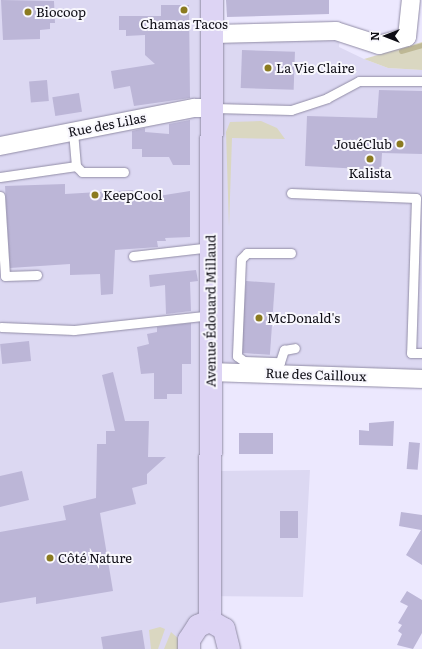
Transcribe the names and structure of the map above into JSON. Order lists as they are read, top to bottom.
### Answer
{
  "streets": {
    "main road": ["Avenue Édouard Millaud"],
    "street": ["Rue des Lilas", "Rue des Cailloux"]
  },
  "crossings": [
    ["Rue des Lilas", "Avenue Édouard Millaud"],
    ["Avenue Édouard Millaud", "Rue des Cailloux"]
  ],
  "places": [
    "Chamas Tacos",
    "Biocoop",
    "La Vie Claire",
    "JouéClub",
    "Kalista",
    "KeepCool",
    "McDonald's",
    "Côté Nature"
  ],
  "north": "left"
}
